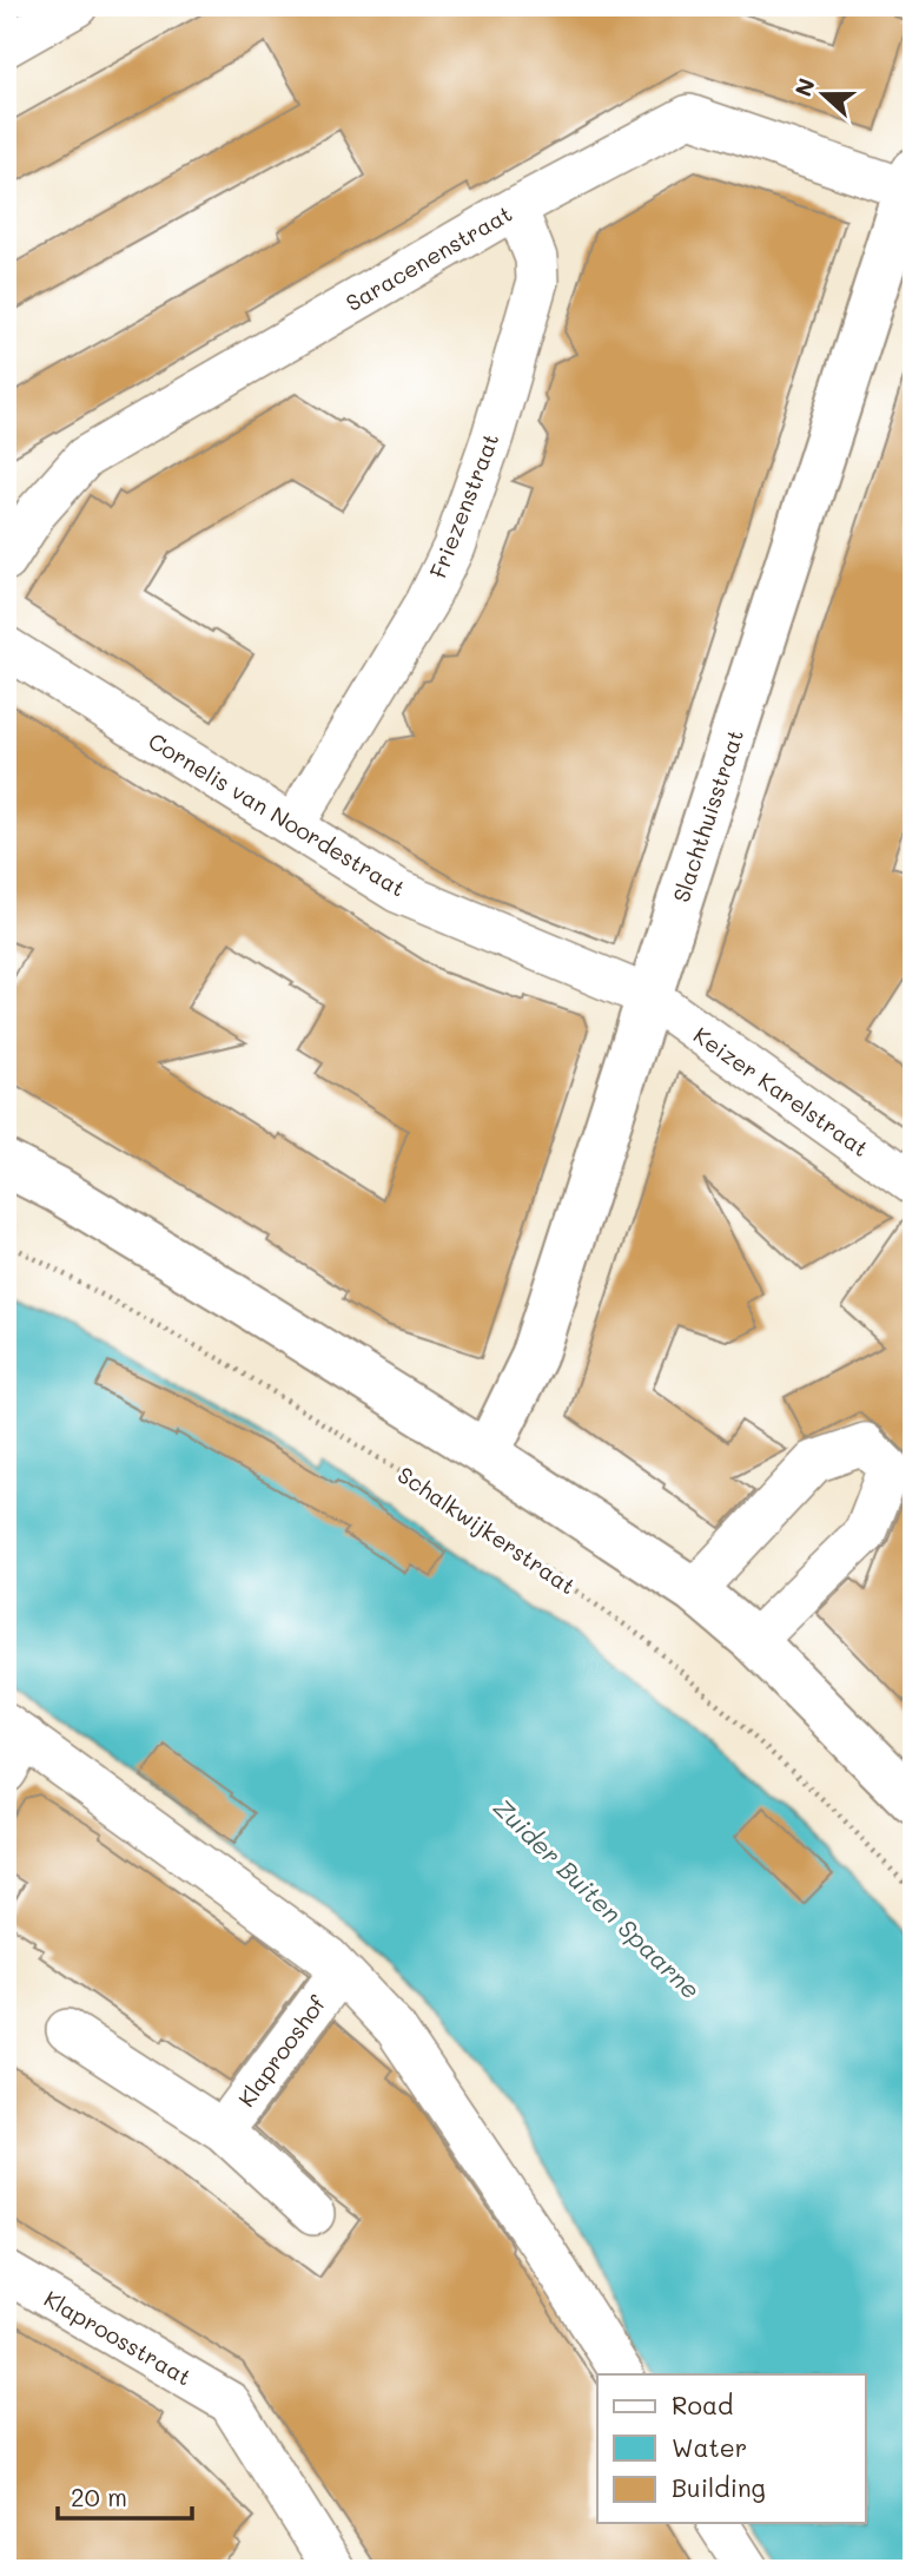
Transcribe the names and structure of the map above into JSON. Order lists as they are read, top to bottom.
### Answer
{
  "streets": {
    "street": [
      "Saracenenstraat",
      "Friezenstraat",
      "Cornelis van Noordestraat",
      "Slachthuisstraat",
      "Keizer Karelstraat",
      "Klaprooshof",
      "Klaproosstraat"
    ],
    "path": ["Schalkwijkerstraat"]
  },
  "crossings": [
    ["Saracenenstraat", "Friezenstraat"],
    ["Saracenenstraat", "Slachthuisstraat"],
    ["Friezenstraat", "Cornelis van Noordestraat"],
    ["Cornelis van Noordestraat", "Slachthuisstraat"],
    ["Cornelis van Noordestraat", "Keizer Karelstraat"],
    ["Slachthuisstraat", "Keizer Karelstraat"]
  ],
  "water": ["Zuider Buiten Spaarne"],
  "legend": ["Road", "Water", "Building"],
  "scale_bar": "20 m",
  "north": "left"
}
